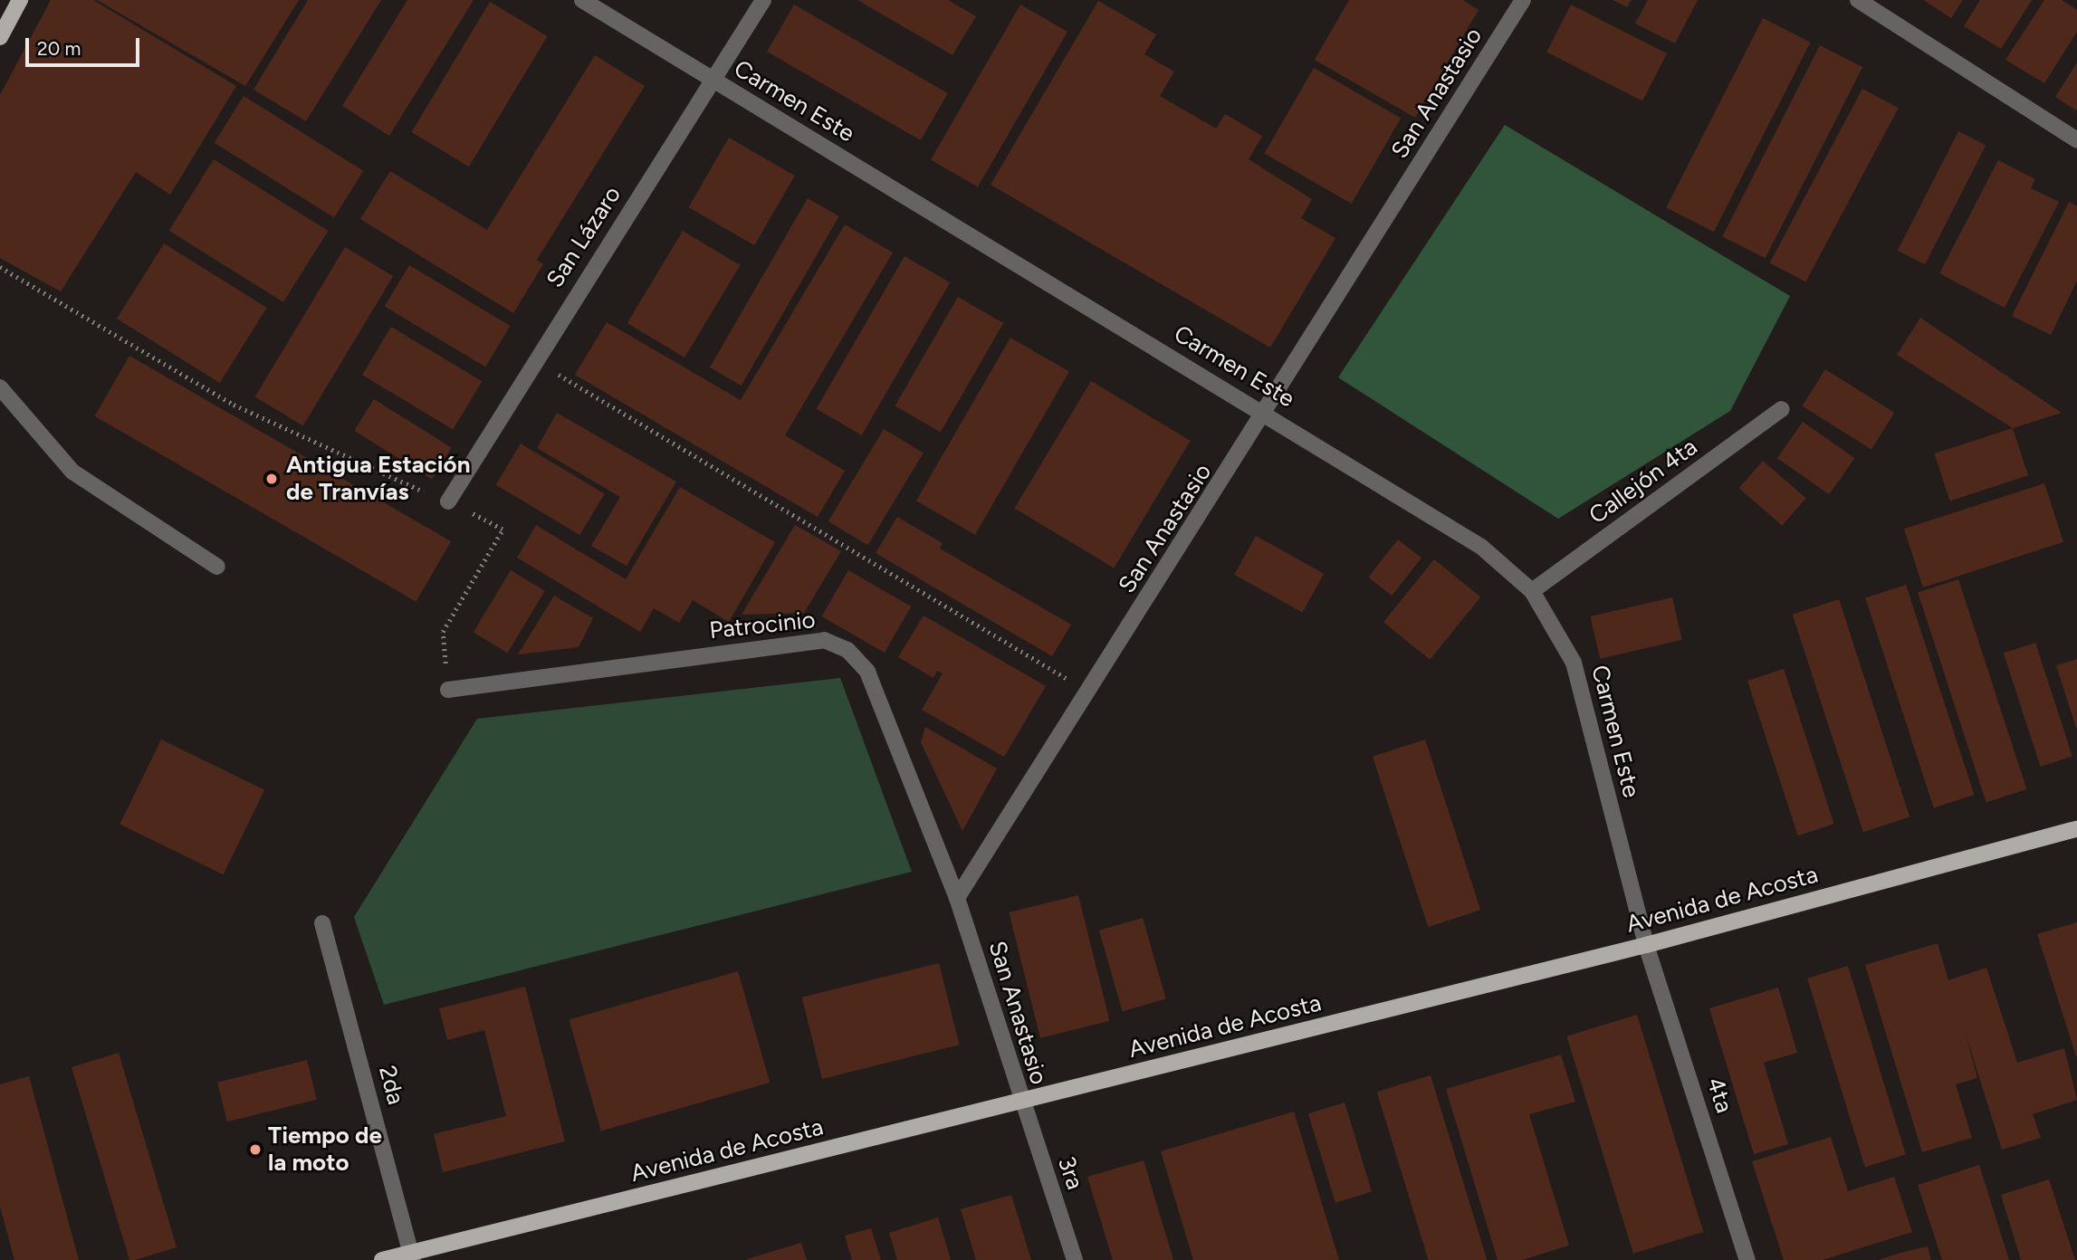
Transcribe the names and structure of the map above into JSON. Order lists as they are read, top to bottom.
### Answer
{
  "streets": {
    "main road": ["Avenida de Acosta"],
    "street": [
      "San Anastasio",
      "Carmen Este",
      "San Lázaro",
      "Callejón 4ta",
      "Patrocinio",
      "2da",
      "4ta",
      "3ra"
    ]
  },
  "crossings": [
    ["San Anastasio", "Carmen Este"],
    ["San Anastasio", "Patrocinio"],
    ["San Anastasio", "Avenida de Acosta"],
    ["San Anastasio", "3ra"],
    ["Carmen Este", "San Lázaro"],
    ["Carmen Este", "Callejón 4ta"],
    ["Carmen Este", "Avenida de Acosta"],
    ["Carmen Este", "4ta"],
    ["Avenida de Acosta", "2da"],
    ["Avenida de Acosta", "4ta"],
    ["Avenida de Acosta", "3ra"]
  ],
  "places": ["Antigua Estación de Tranvías", "Tiempo de la moto"],
  "scale_bar": "20 m"
}
